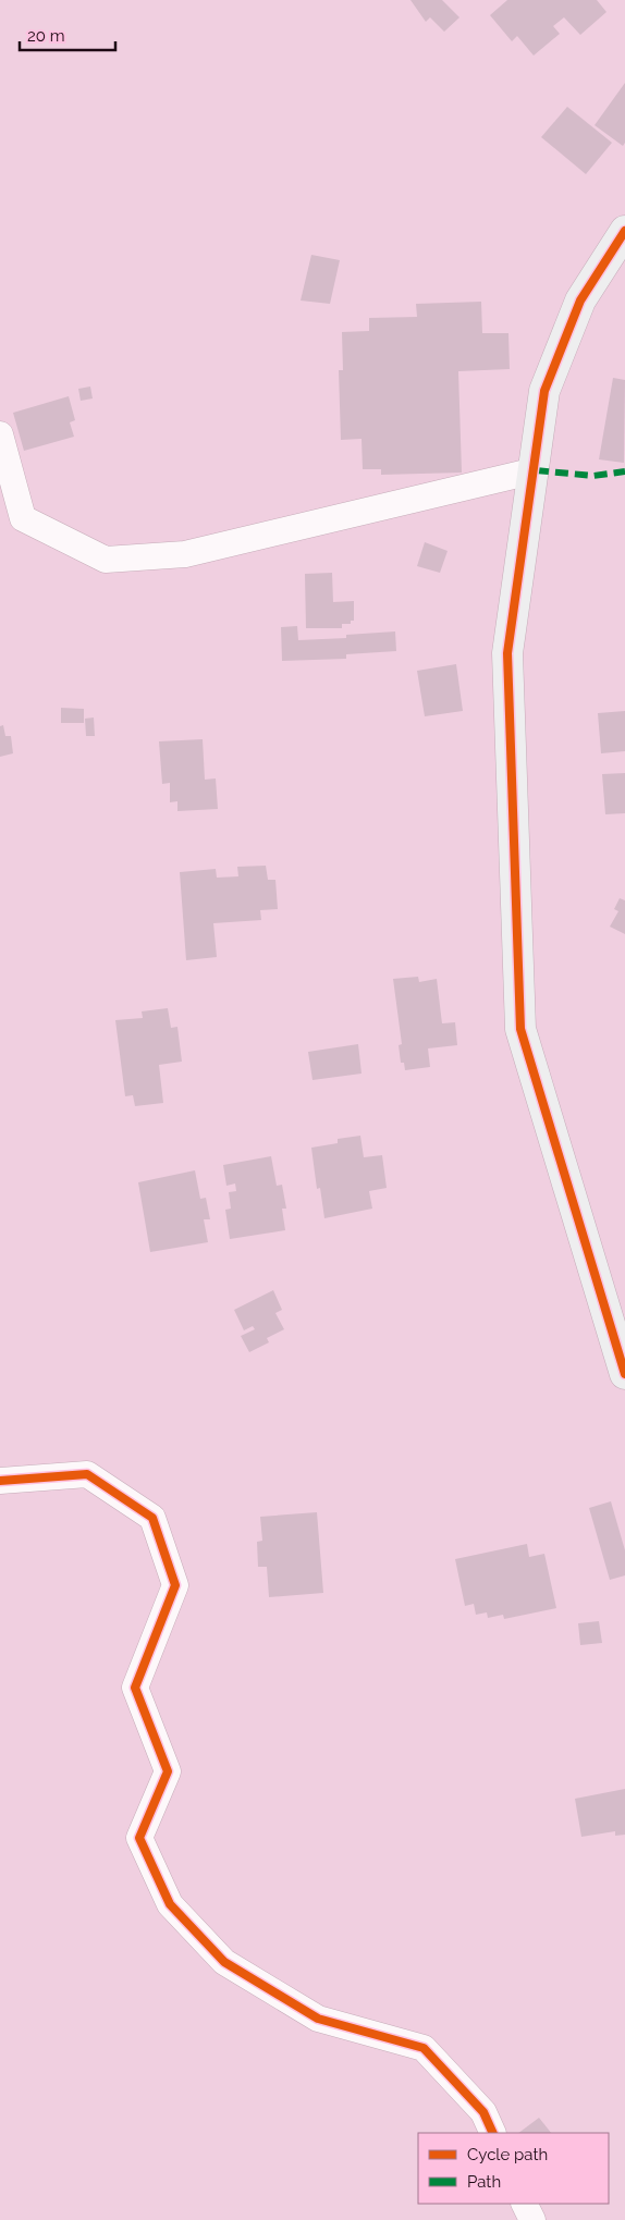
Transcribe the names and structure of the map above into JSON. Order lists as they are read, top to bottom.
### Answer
{
  "legend": ["Cycle path", "Path"],
  "scale_bar": "20 m"
}
